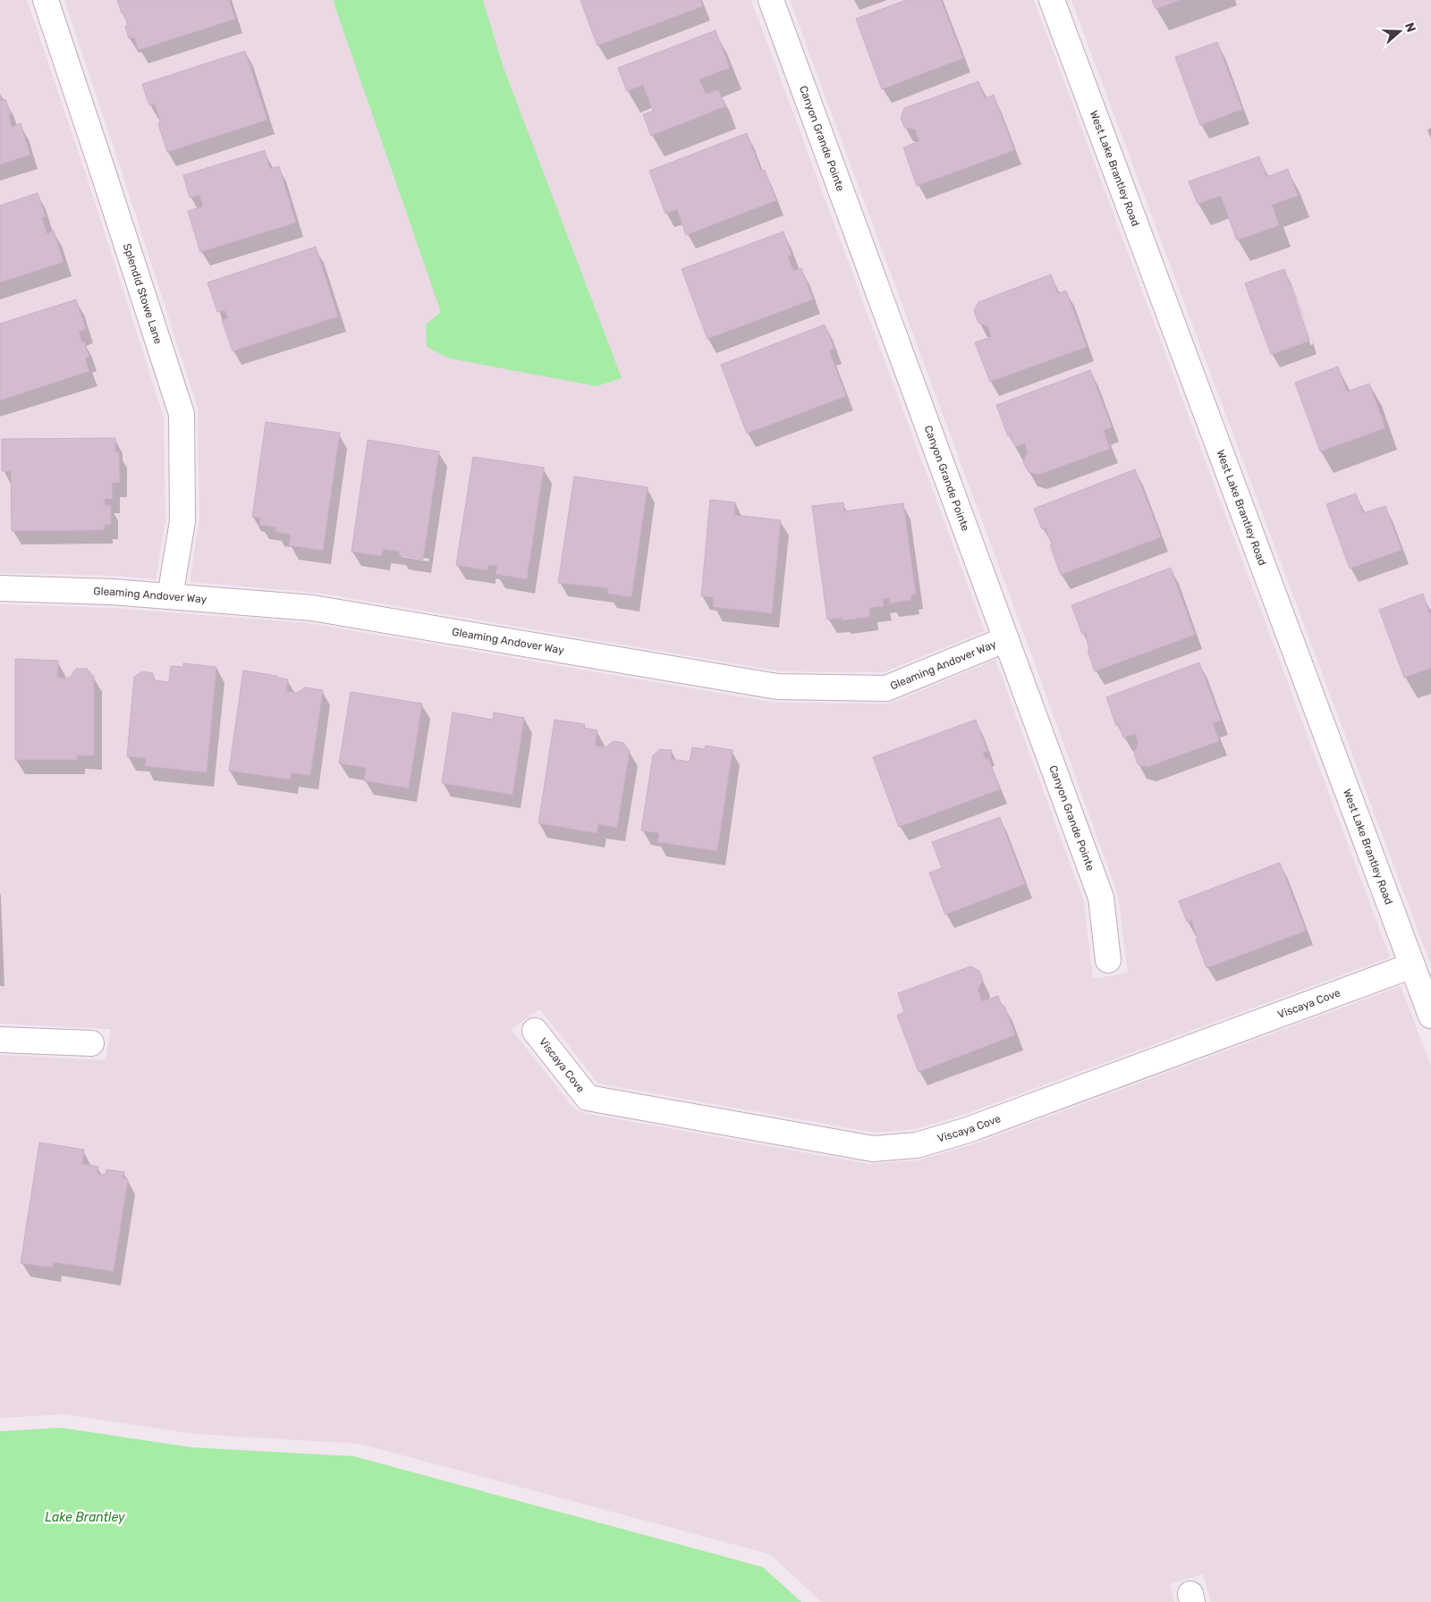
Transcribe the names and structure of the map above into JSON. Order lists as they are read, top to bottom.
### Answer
{
  "streets": {
    "street": [
      "Canyon Grande Pointe",
      "West Lake Brantley Road",
      "Splendid Stowe Lane",
      "Gleaming Andover Way",
      "Viscaya Cove"
    ]
  },
  "crossings": [
    ["Canyon Grande Pointe", "Gleaming Andover Way"],
    ["West Lake Brantley Road", "Viscaya Cove"],
    ["Splendid Stowe Lane", "Gleaming Andover Way"]
  ],
  "water": ["Lake Brantley"],
  "north": "right"
}
